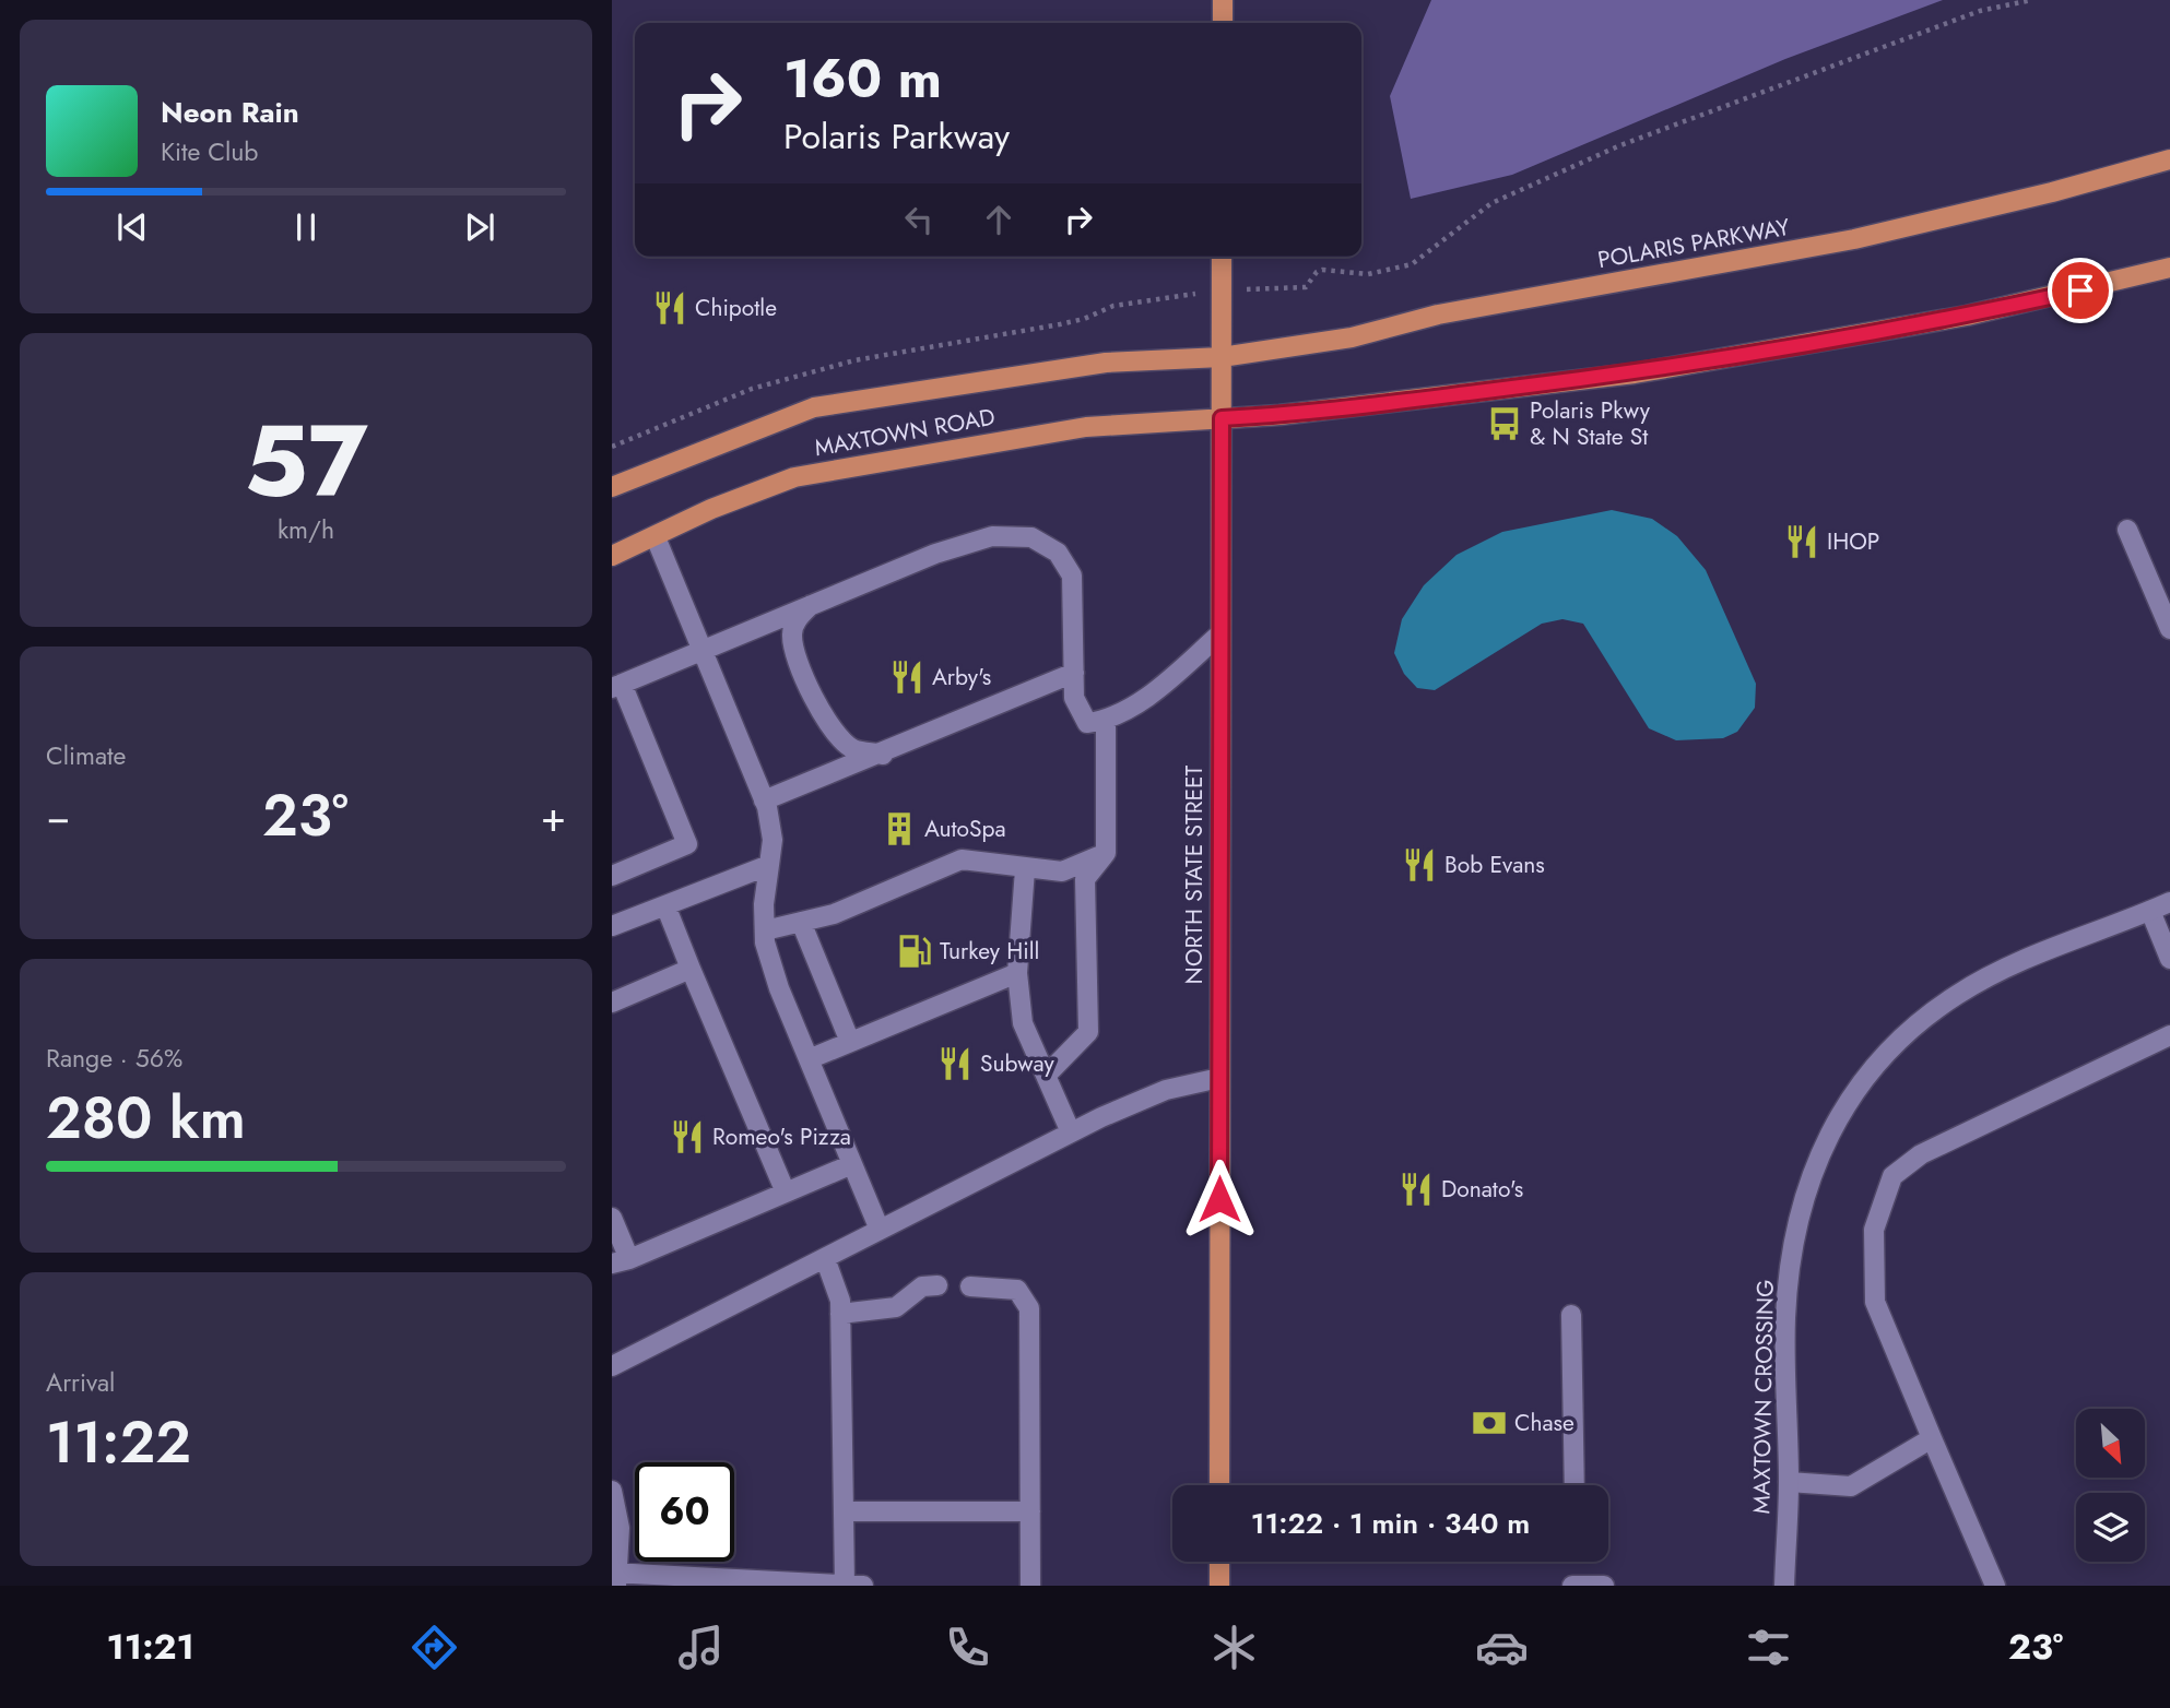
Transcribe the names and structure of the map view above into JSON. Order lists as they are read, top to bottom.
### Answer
{
  "streets": {
    "main road": ["POLARIS PARKWAY", "MAXTOWN ROAD", "NORTH STATE STREET"],
    "street": ["MAXTOWN CROSSING"]
  },
  "crossings": [
    ["POLARIS PARKWAY", "MAXTOWN ROAD"],
    ["POLARIS PARKWAY", "NORTH STATE STREET"],
    ["MAXTOWN ROAD", "NORTH STATE STREET"]
  ],
  "places": {
    "restaurant": [
      "Chipotle",
      "IHOP",
      "Arby's",
      "Bob Evans",
      "Subway",
      "Romeo's Pizza",
      "Donato's"
    ],
    "bus stop": ["Polaris Pkwy & N State St"],
    "building": ["AutoSpa"],
    "fuel station": ["Turkey Hill"],
    "bank": ["Chase"]
  },
  "north": "bottom right",
  "page": {
    "turn": ["160 m", "Polaris Parkway"],
    "song": ["Neon Rain", "Kite Club"],
    "tile": [
      ["57", "km/h"],
      "Climate",
      ["Range · 56%", "280 km"],
      ["Arrival", "11:22"]
    ],
    "heat": ["−", "23°", "+"],
    "limit": "60",
    "trip": "11:22 · 1 min · 340 m",
    "tabs": ["11:21", "23°"]
  }
}
